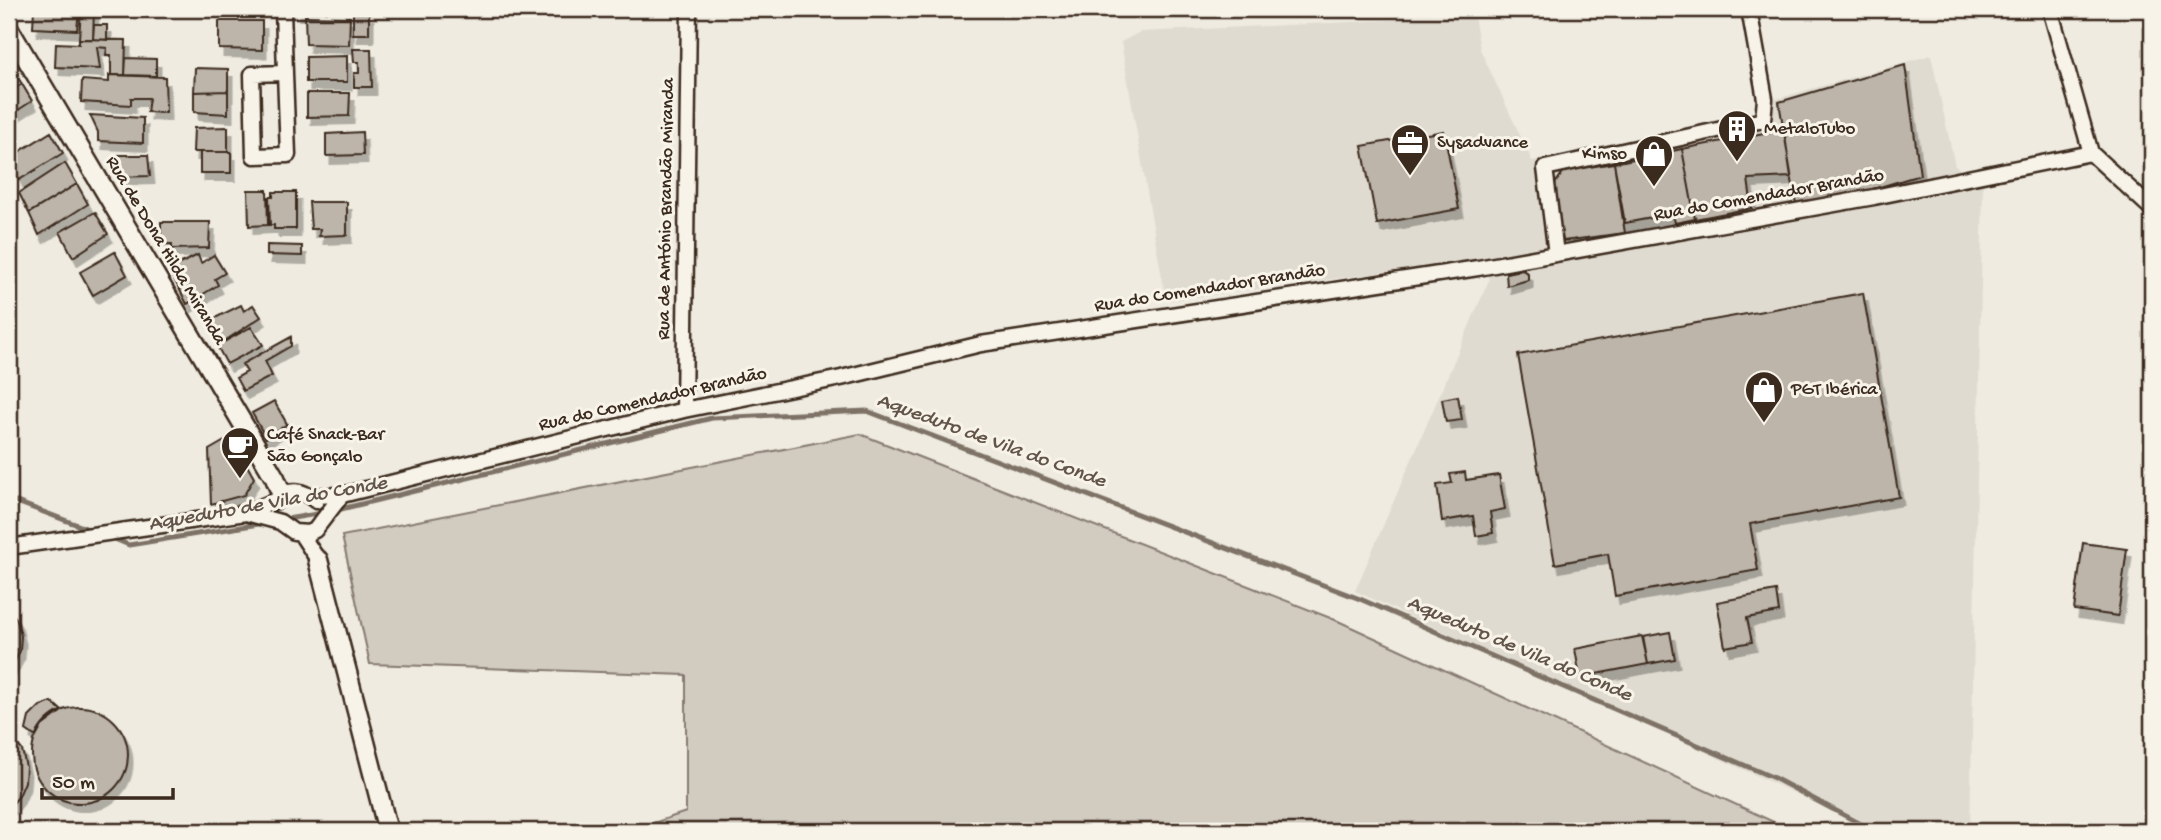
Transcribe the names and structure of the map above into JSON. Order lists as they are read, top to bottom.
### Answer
{
  "streets": {
    "street": ["Rua do Comendador Brandão", "Rua de António Brandão Miranda", "Rua de Dona Hilda Miranda"]
  },
  "crossings": [
    ["Rua do Comendador Brandão", "Rua de António Brandão Miranda"],
    ["Rua do Comendador Brandão", "Rua de Dona Hilda Miranda"]
  ],
  "water": ["Aqueduto de Vila do Conde"],
  "places": {
    "building": ["MetaloTubo"],
    "office": ["Sysadvance"],
    "shop": ["Kimso", "PGT Ibérica"],
    "cafe": ["Café Snack-Bar São Gonçalo"]
  },
  "scale_bar": "50 m"
}
